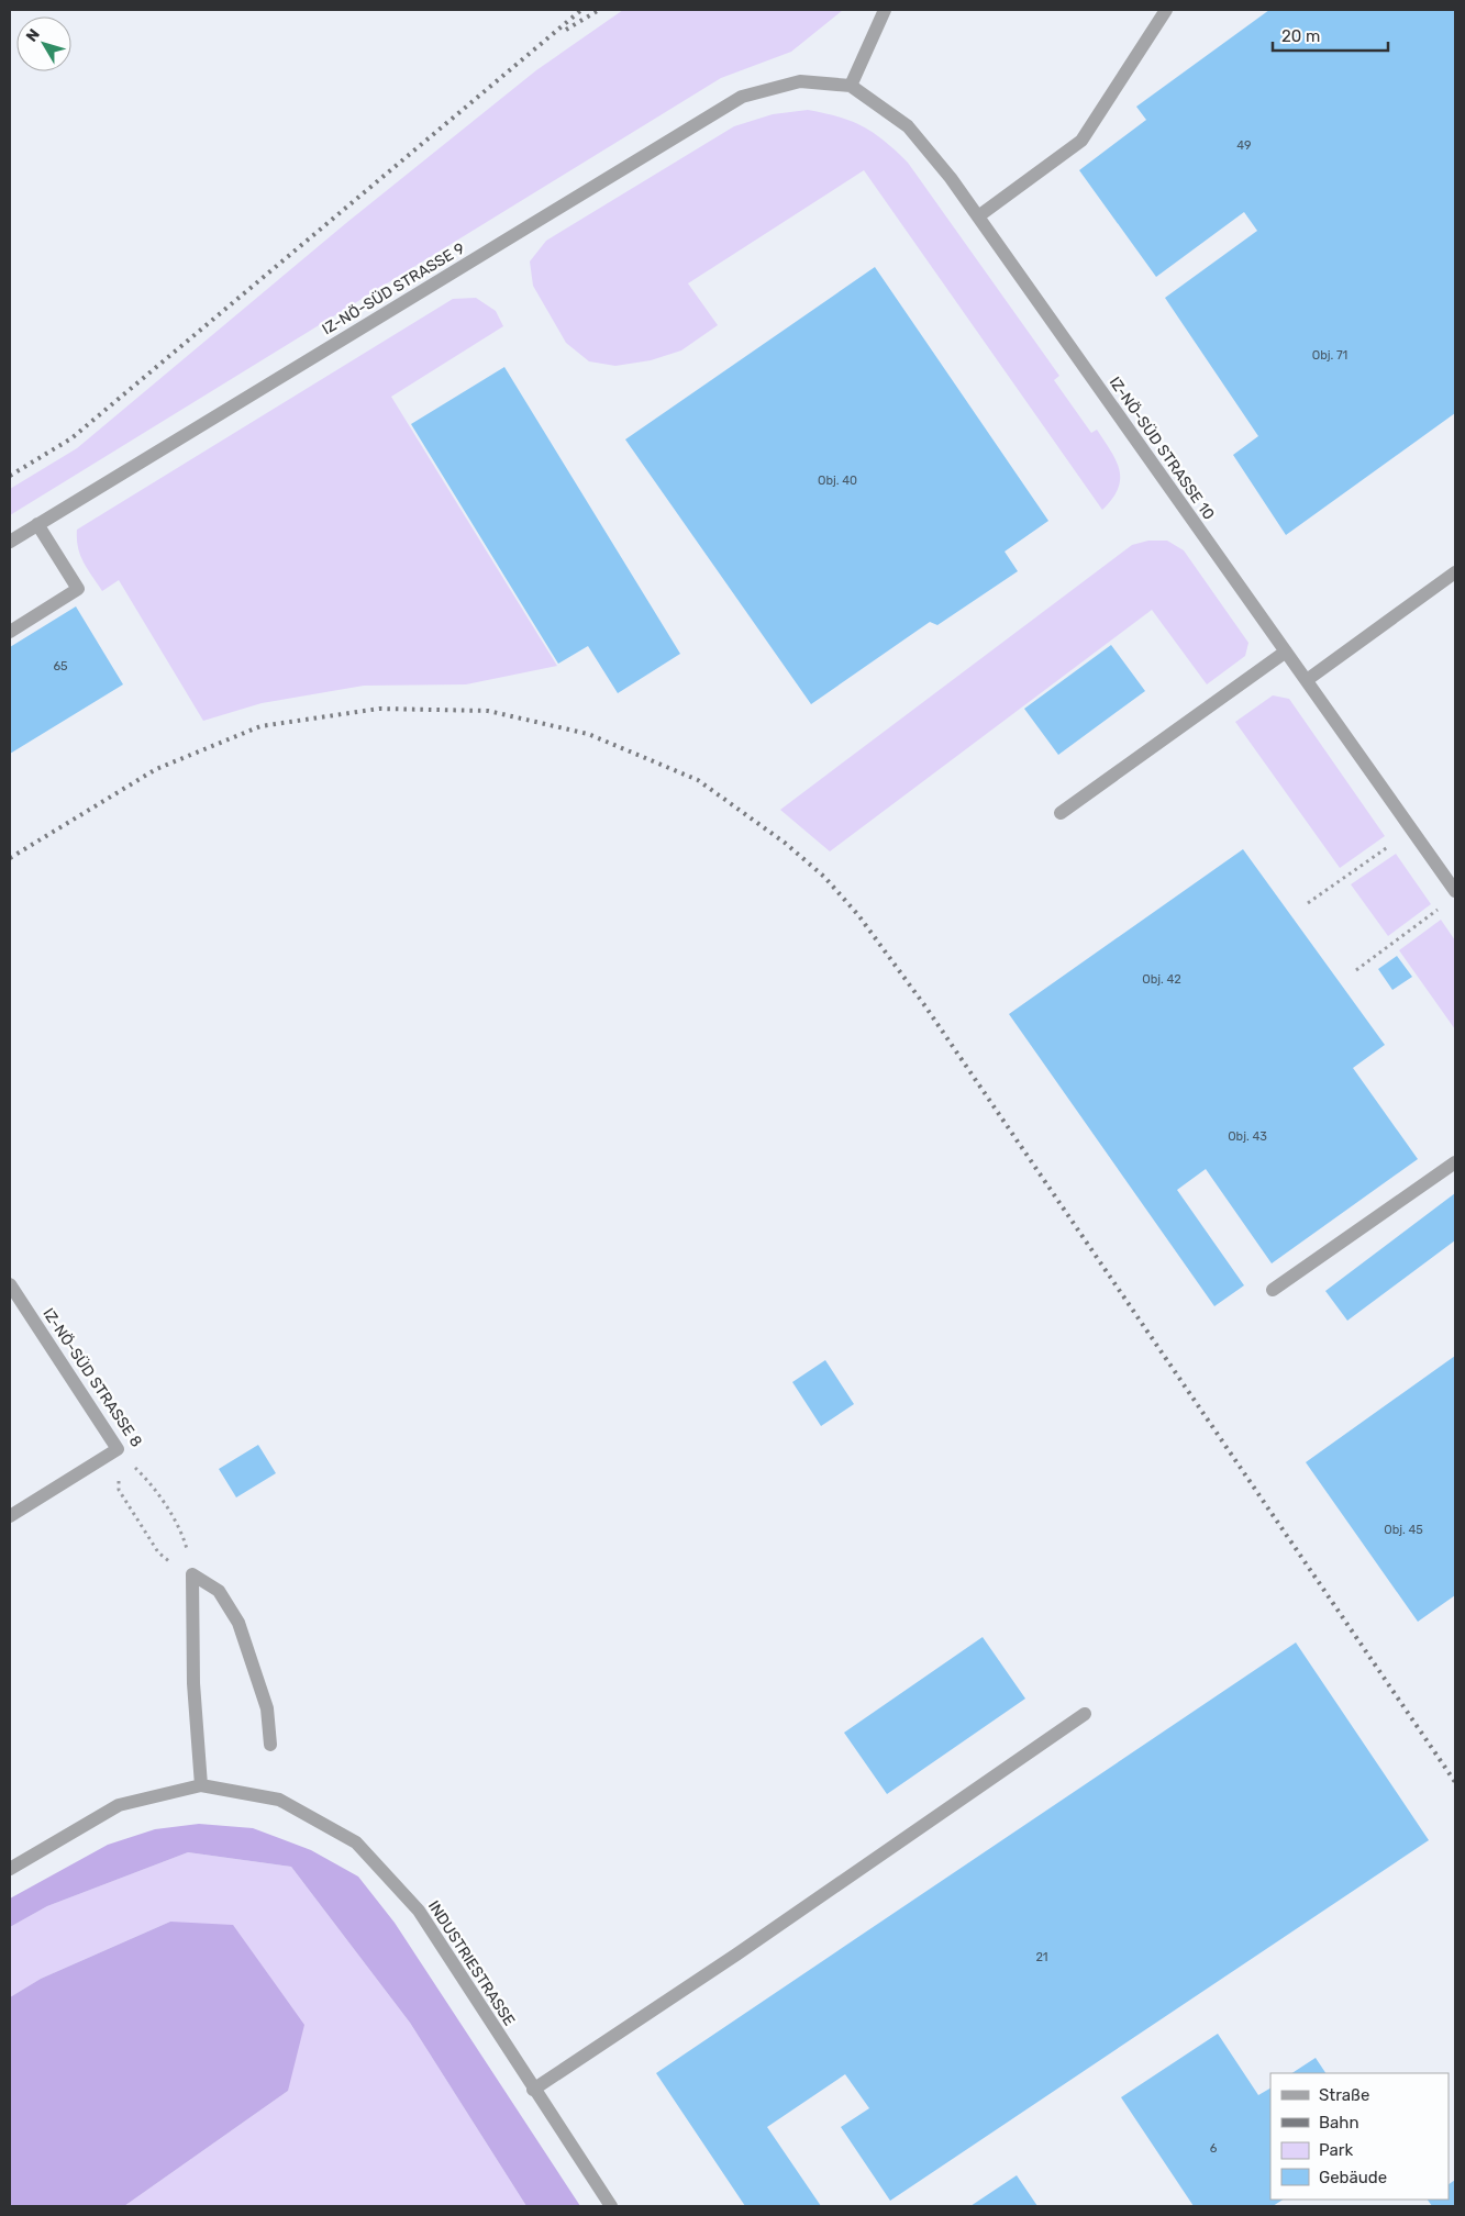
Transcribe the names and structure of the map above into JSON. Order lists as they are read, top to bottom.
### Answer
{
  "streets": {
    "street": [
      "IZ-NÖ-SÜD STRASSE 9",
      "IZ-NÖ-SÜD STRASSE 10",
      "IZ-NÖ-SÜD STRASSE 8",
      "INDUSTRIESTRASSE"
    ]
  },
  "crossings": [
    ["IZ-NÖ-SÜD STRASSE 9", "IZ-NÖ-SÜD STRASSE 10"]
  ],
  "house_numbers": [
    "49",
    "Obj. 71",
    "Obj. 40",
    "65",
    "Obj. 42",
    "Obj. 43",
    "Obj. 45",
    "21",
    "6"
  ],
  "legend": [
    "Straße",
    "Bahn",
    "Park",
    "Gebäude"
  ],
  "scale_bar": "20 m",
  "north": "top left"
}
